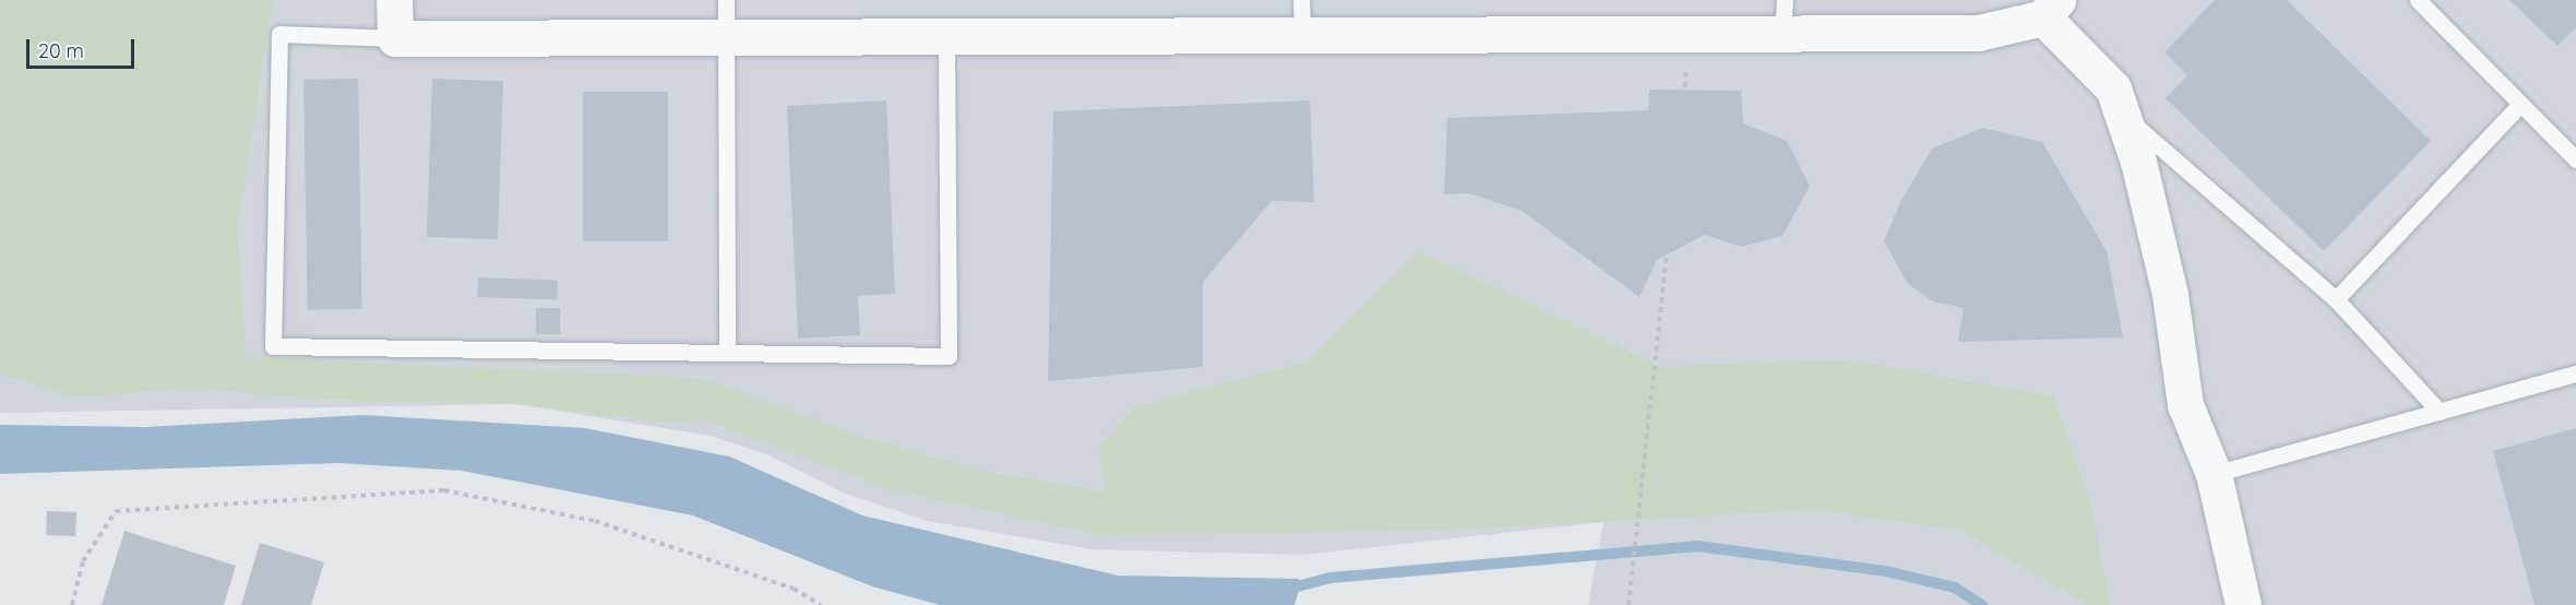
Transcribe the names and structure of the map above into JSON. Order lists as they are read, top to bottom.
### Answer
{
  "scale_bar": "20 m"
}
